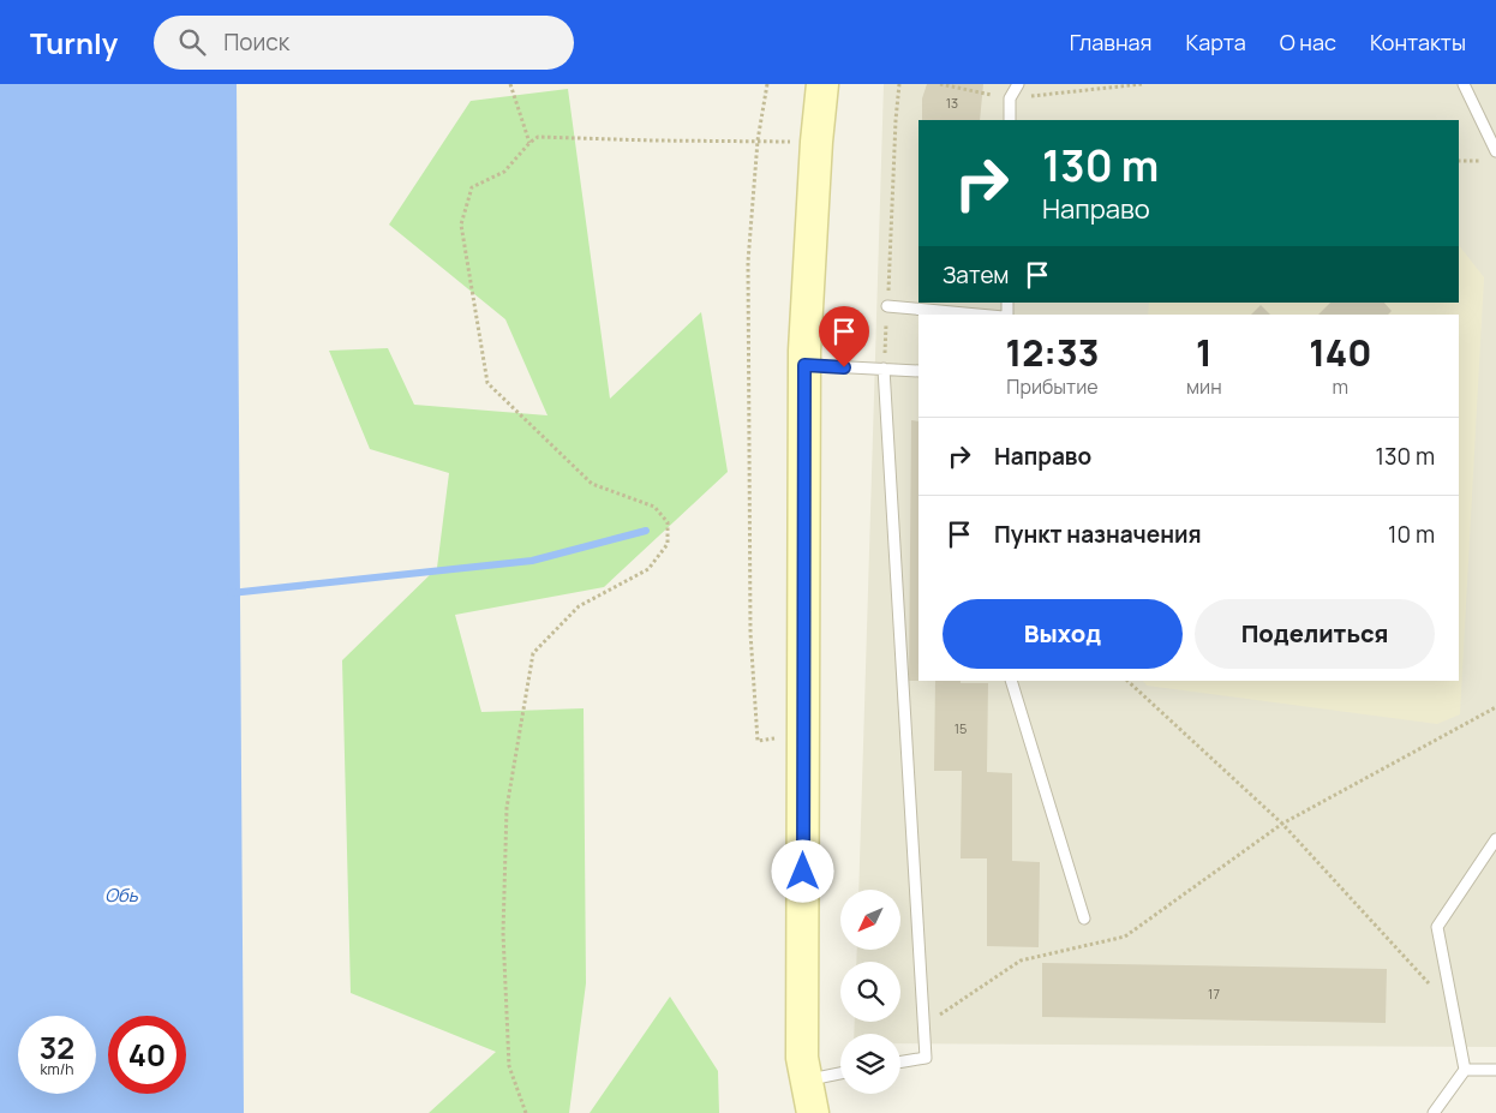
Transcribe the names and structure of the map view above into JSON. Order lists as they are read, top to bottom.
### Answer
{
  "water": ["Обь"],
  "house_numbers": ["13", "15", "17"],
  "north": "bottom left",
  "page": {
    "header": "Turnly",
    "search": "Поиск",
    "nav": [
      "Главная",
      "Карта",
      "О нас",
      "Контакты"
    ],
    "turn": ["130 m", "Направо"],
    "then": "Затем",
    "eta": [
      "12:33",
      "Прибытие",
      "1",
      "мин",
      "140",
      "m"
    ],
    "list": [
      {
        "name": "Направо",
        "value": "130 m"
      },
      {
        "name": "Пункт назначения",
        "value": "10 m"
      }
    ],
    "buttons": ["Выход", "Поделиться"],
    "speed": "32 km/h",
    "limit": "40"
  }
}
